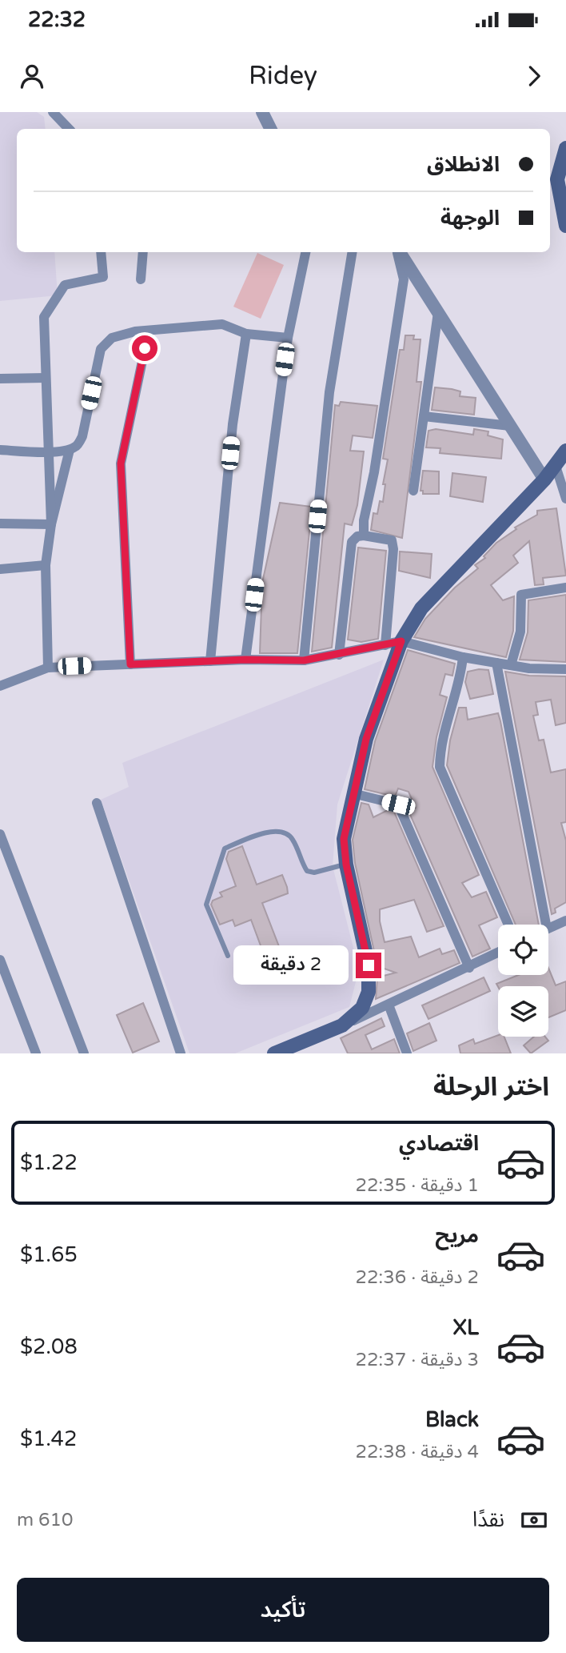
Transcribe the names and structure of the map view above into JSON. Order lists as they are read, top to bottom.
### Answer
{
  "page": {
    "status": "22:32",
    "header": "Ridey",
    "banner": ["الانطلاق", "الوجهة"],
    "bubble": "2 دقيقة",
    "heading": "اختر الرحلة",
    "list": [
      {
        "name": "اقتصادي",
        "note": "1 دقيقة · 22:35",
        "value": "$1.22"
      },
      {
        "name": "مريح",
        "note": "2 دقيقة · 22:36",
        "value": "$1.65"
      },
      {
        "name": "XL",
        "note": "3 دقيقة · 22:37",
        "value": "$2.08"
      },
      {
        "name": "Black",
        "note": "4 دقيقة · 22:38",
        "value": "$1.42"
      }
    ],
    "pay": ["نقدًا", "610 m"],
    "buttons": "تأكيد"
  }
}
